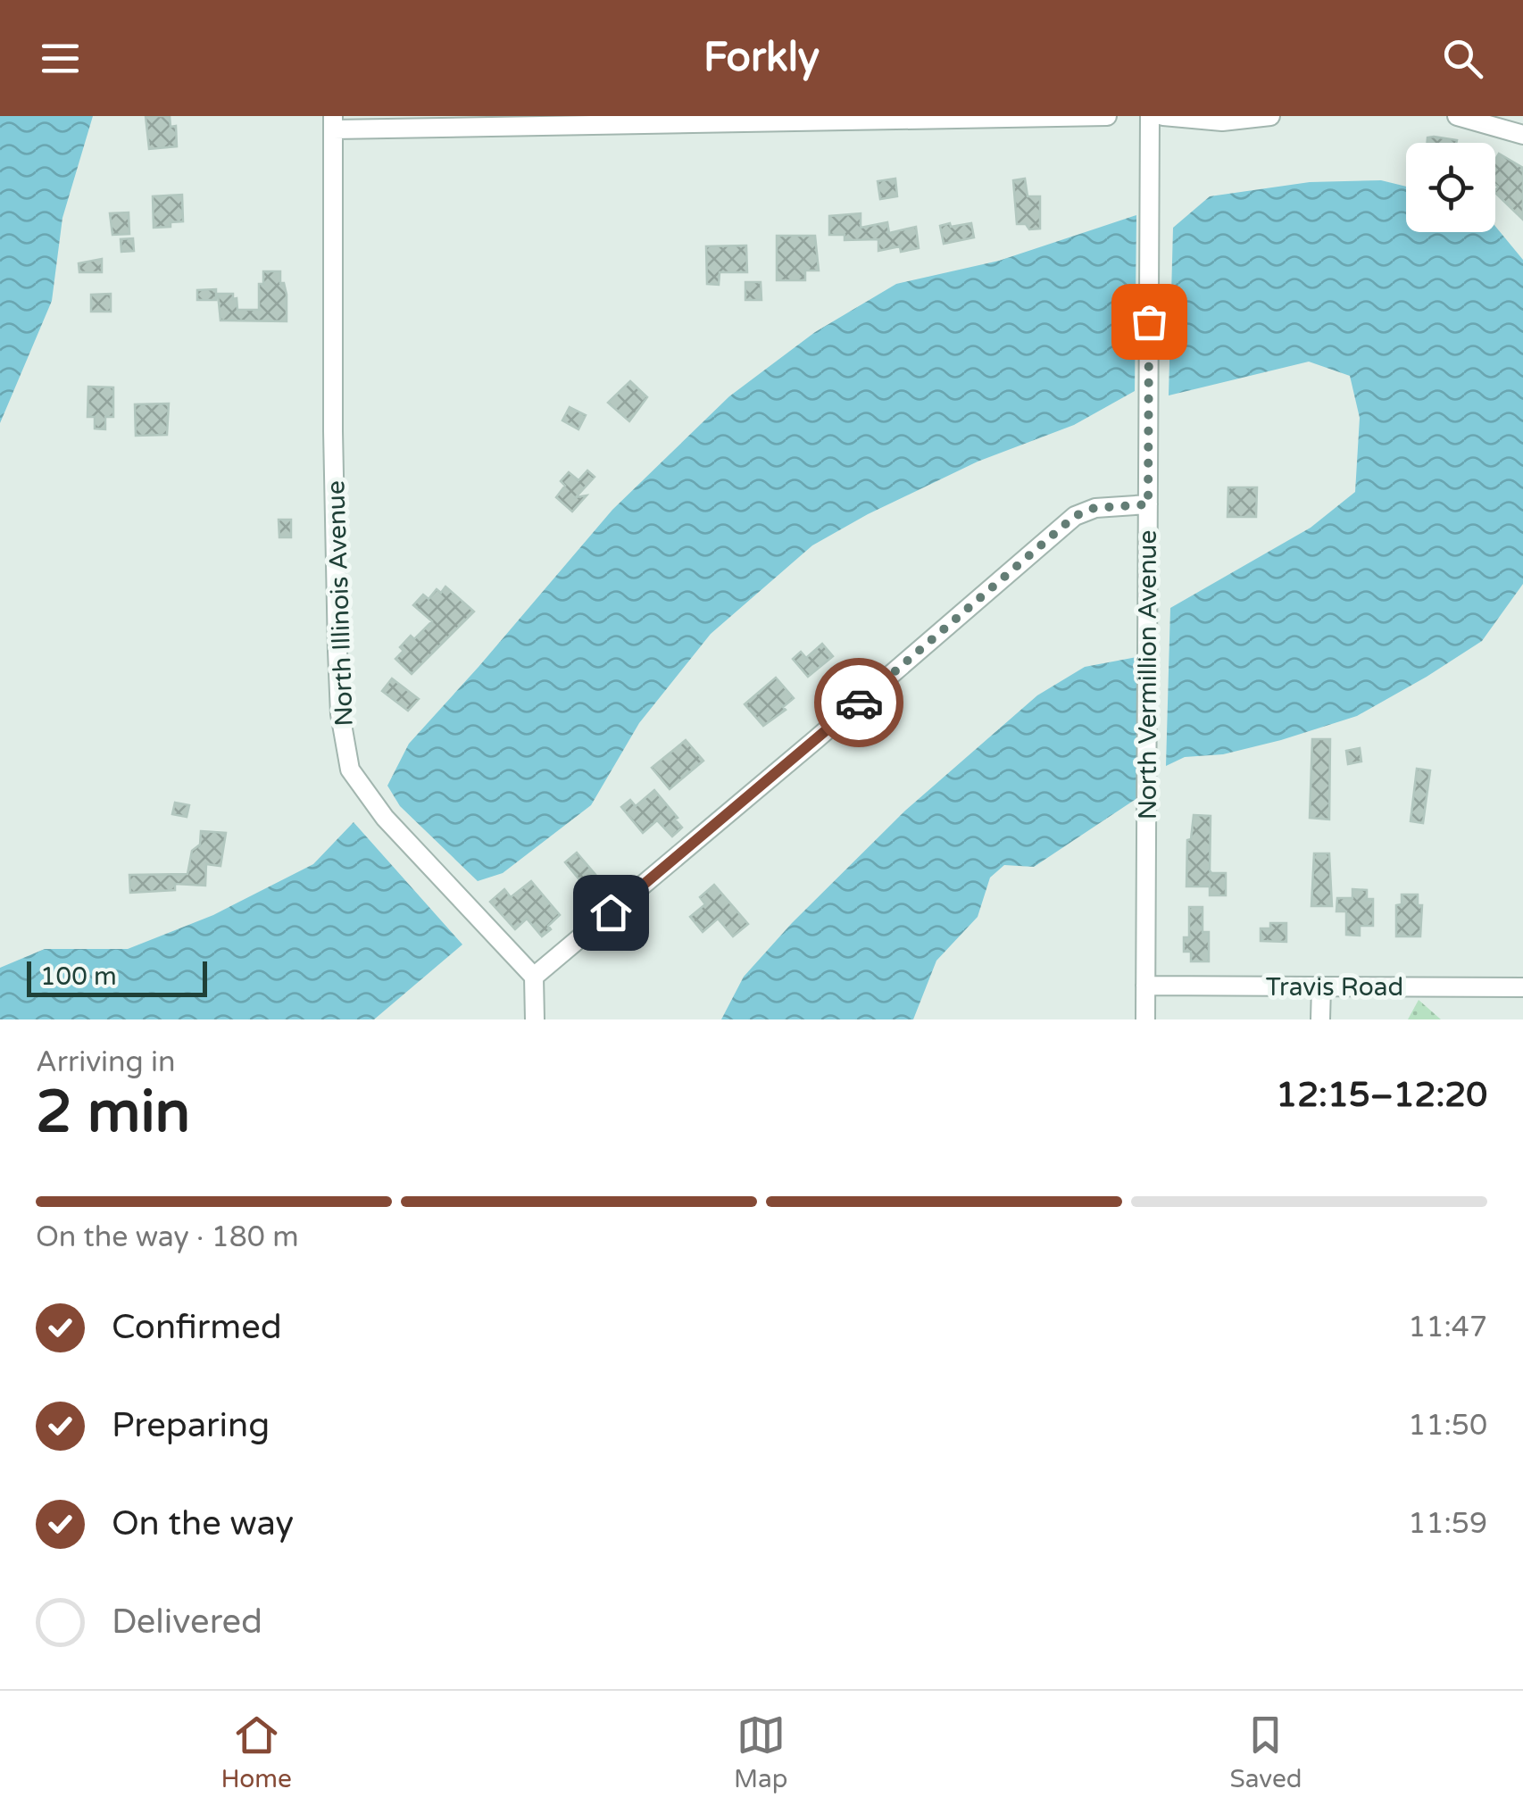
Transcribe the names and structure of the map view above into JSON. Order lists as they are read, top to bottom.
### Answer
{
  "streets": {
    "street": ["North Illinois Avenue", "North Vermillion Avenue", "Travis Road"]
  },
  "crossings": [
    ["North Vermillion Avenue", "Travis Road"]
  ],
  "scale_bar": "100 m",
  "page": {
    "header": "Forkly",
    "scale": "100 m",
    "heading": ["2 min", "Arriving in", "12:15–12:20"],
    "bar": "On the way · 180 m",
    "list": [
      ["Confirmed", "11:47"],
      ["Preparing", "11:50"],
      ["On the way", "11:59"],
      "Delivered"
    ],
    "tabs": ["Home", "Map", "Saved"]
  }
}
